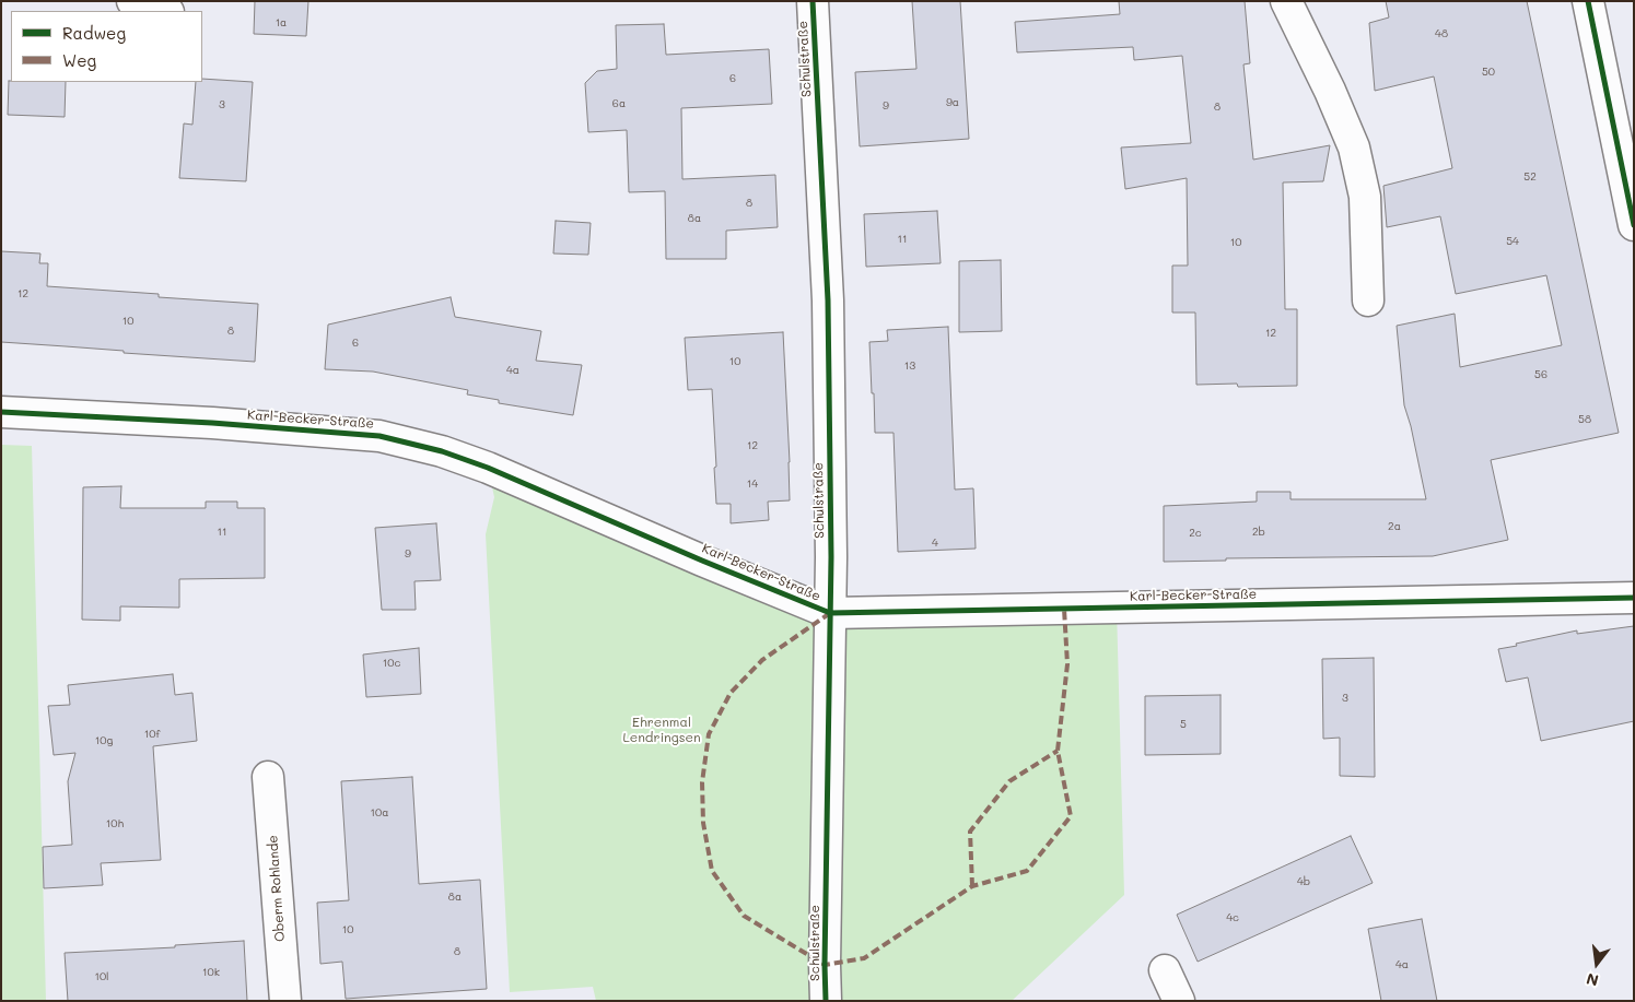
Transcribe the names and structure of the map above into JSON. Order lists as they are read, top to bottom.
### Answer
{
  "streets": {
    "street": ["Schulstraße", "Karl-Becker-Straße", "Oberm Rohlande"]
  },
  "crossings": [
    ["Schulstraße", "Karl-Becker-Straße"]
  ],
  "parks": ["Ehrenmal Lendringsen"],
  "house_numbers": [
    "1a",
    "48",
    "50",
    "6",
    "9a",
    "6a",
    "3",
    "9",
    "8",
    "52",
    "8",
    "8a",
    "11",
    "54",
    "10",
    "12",
    "10",
    "8",
    "12",
    "6",
    "10",
    "13",
    "4a",
    "56",
    "58",
    "12",
    "14",
    "2a",
    "11",
    "2b",
    "2c",
    "4",
    "9",
    "10c",
    "3",
    "5",
    "10f",
    "10g",
    "10a",
    "10h",
    "4b",
    "8a",
    "4c",
    "10",
    "8",
    "4a",
    "10k",
    "10l"
  ],
  "legend": ["Radweg", "Weg"],
  "north": "bottom"
}
